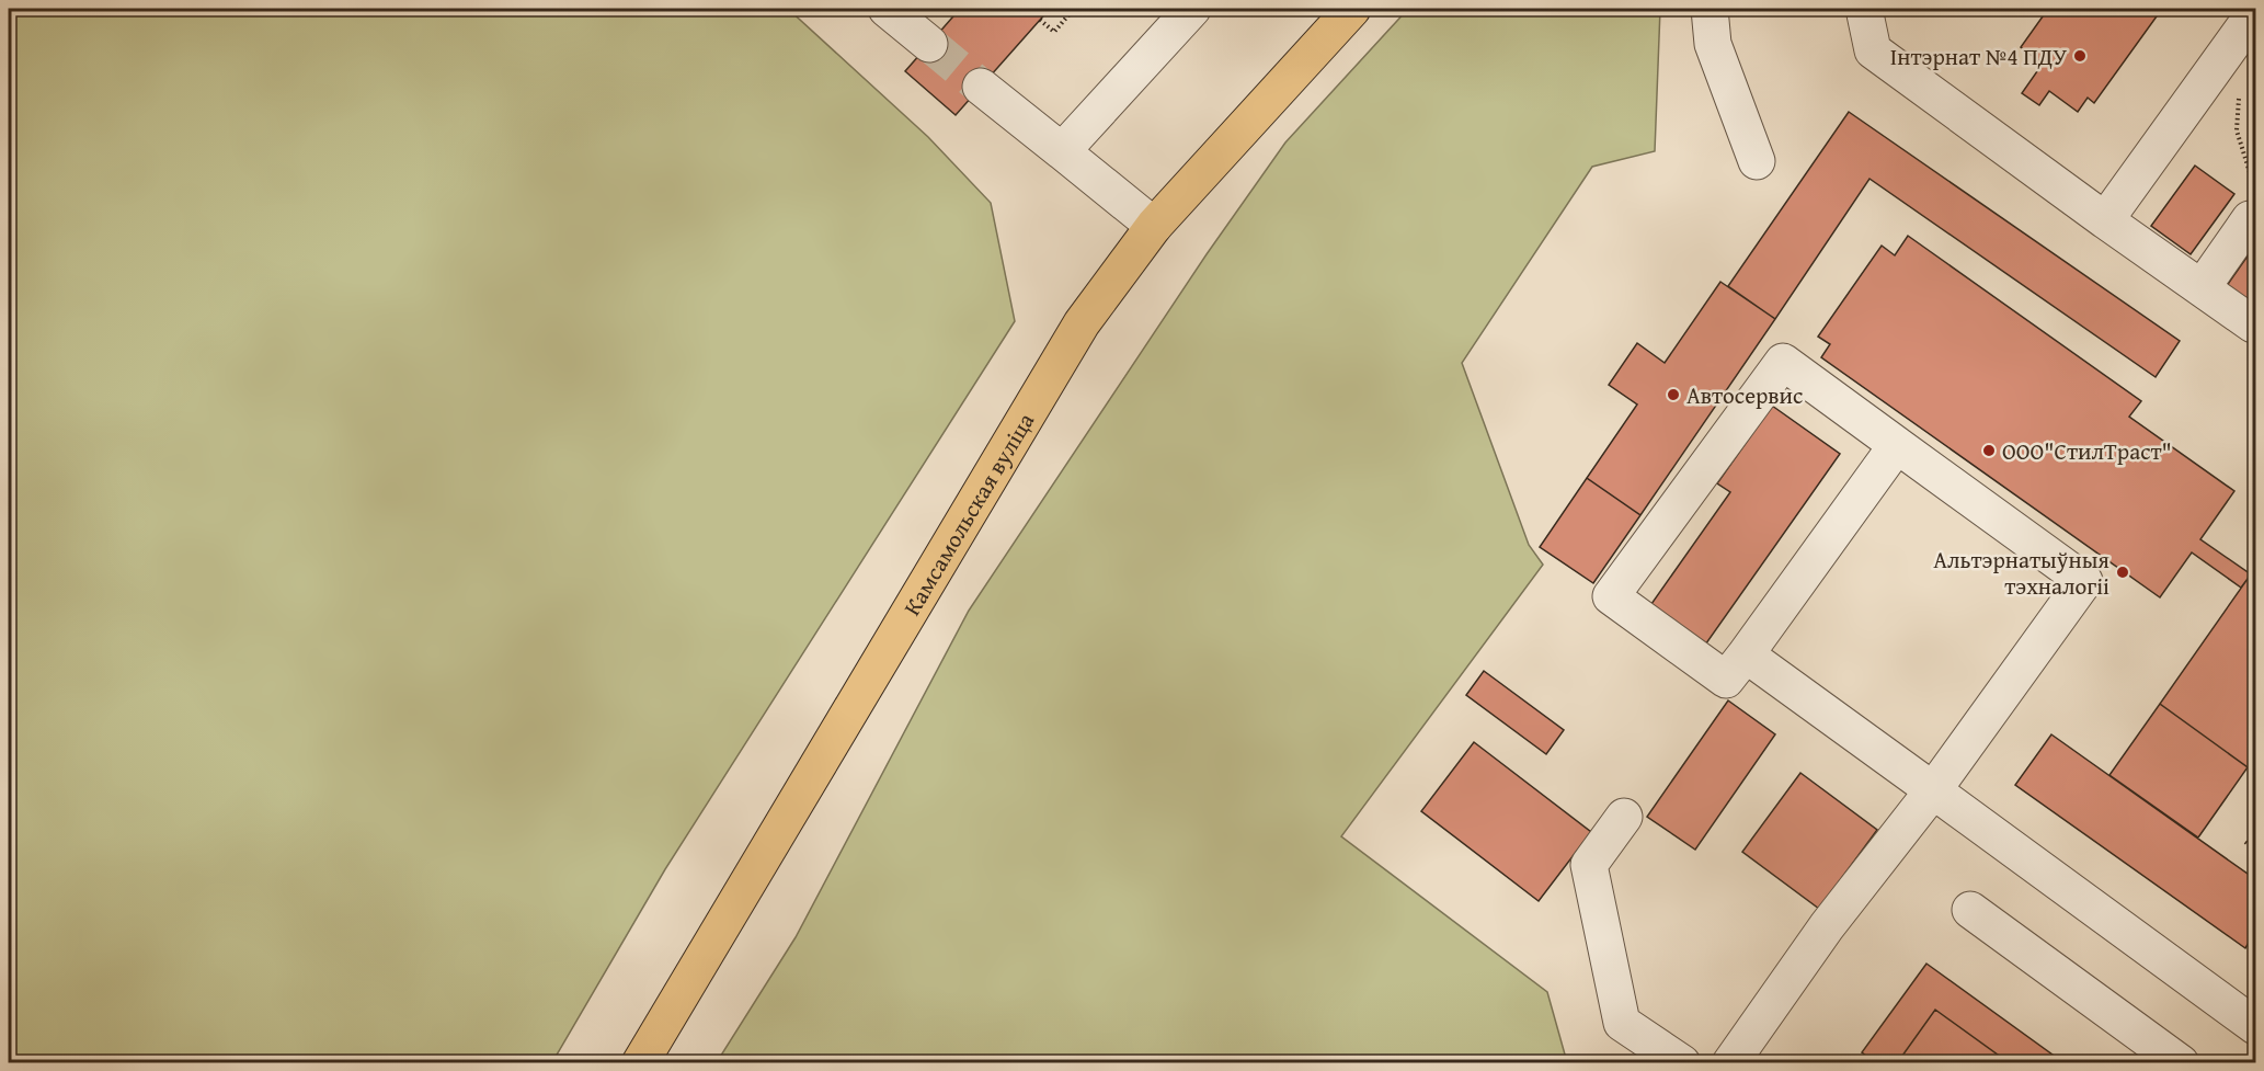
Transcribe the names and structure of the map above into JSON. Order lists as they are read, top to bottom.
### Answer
{
  "streets": {
    "main road": ["Камсамольская вуліца"]
  },
  "places": [
    "Інтэрнат №4 ПДУ",
    "Автосервис",
    "ООО\"СтилТраст\"",
    "Альтэрнатыўныя тэхналогіі"
  ]
}
